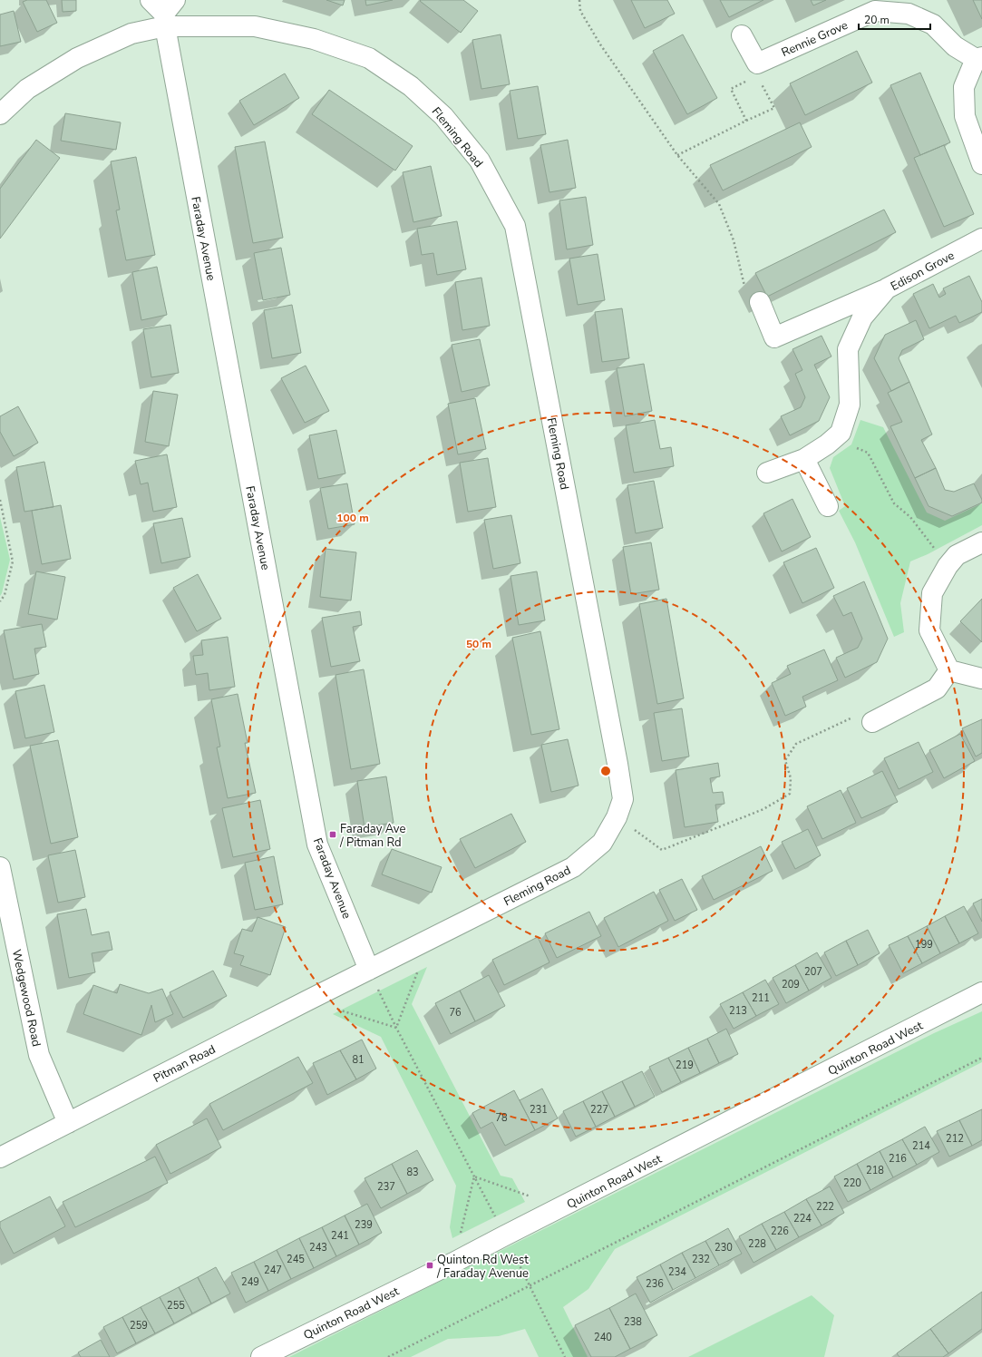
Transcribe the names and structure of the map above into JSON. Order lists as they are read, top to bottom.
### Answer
{
  "streets": {
    "street": [
      "Rennie Grove",
      "Fleming Road",
      "Faraday Avenue",
      "Edison Grove",
      "Wedgewood Road",
      "Quinton Road West",
      "Pitman Road"
    ]
  },
  "crossings": [
    ["Fleming Road", "Faraday Avenue"],
    ["Fleming Road", "Pitman Road"],
    ["Faraday Avenue", "Pitman Road"],
    ["Wedgewood Road", "Pitman Road"]
  ],
  "places": {
    "transit": ["Faraday Ave / Pitman Rd", "Quinton Rd West / Faraday Avenue"]
  },
  "house_numbers": [
    "199",
    "207",
    "209",
    "211",
    "213",
    "76",
    "81",
    "219",
    "231",
    "227",
    "78",
    "212",
    "214",
    "216",
    "218",
    "83",
    "220",
    "237",
    "222",
    "224",
    "239",
    "226",
    "241",
    "228",
    "243",
    "230",
    "245",
    "232",
    "247",
    "234",
    "249",
    "236",
    "255",
    "238",
    "259",
    "240"
  ],
  "scale_bar": "20 m",
  "rings": ["100 m", "50 m"]
}
